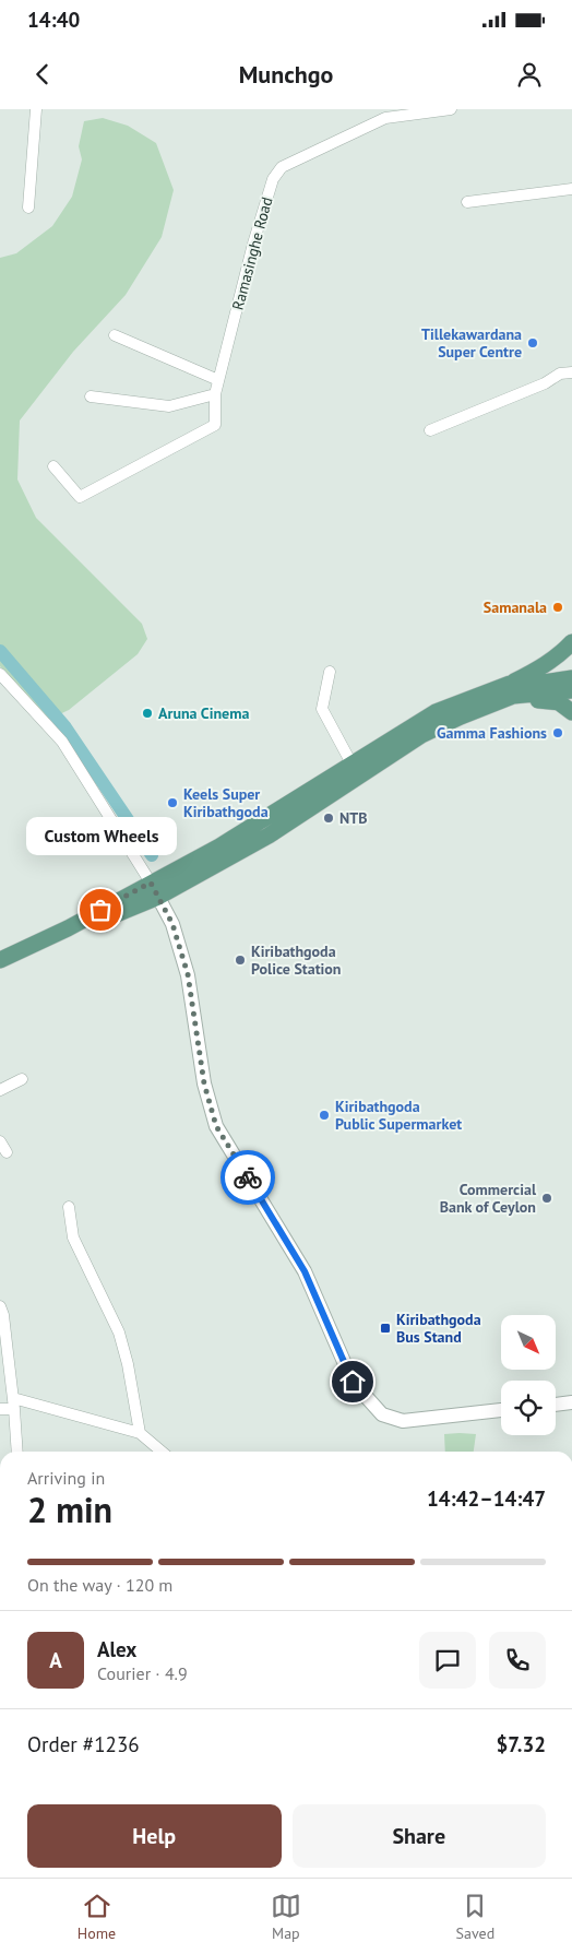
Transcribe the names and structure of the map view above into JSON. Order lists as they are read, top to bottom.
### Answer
{
  "streets": {
    "street": ["Ramasinghe Road"]
  },
  "places": {
    "other": [
      "Tillekawardana Super Centre",
      "Samanala",
      "Aruna Cinema",
      "Gamma Fashions",
      "Keels Super Kiribathgoda",
      "NTB",
      "Custom Wheels",
      "Kiribathgoda Police Station",
      "Kiribathgoda Public Supermarket",
      "Commercial Bank of Ceylon"
    ],
    "transit": ["Kiribathgoda Bus Stand"]
  },
  "north": "bottom right",
  "page": {
    "status": "14:40",
    "header": "Munchgo",
    "bubble": "Custom Wheels",
    "heading": ["2 min", "Arriving in", "14:42–14:47"],
    "panel": [
      "Alex",
      "Courier · 4.9",
      "Order #1236",
      "$7.32"
    ],
    "bar": "On the way · 120 m",
    "round": "A",
    "buttons": ["Help", "Share"],
    "tabs": ["Home", "Map", "Saved"]
  }
}
